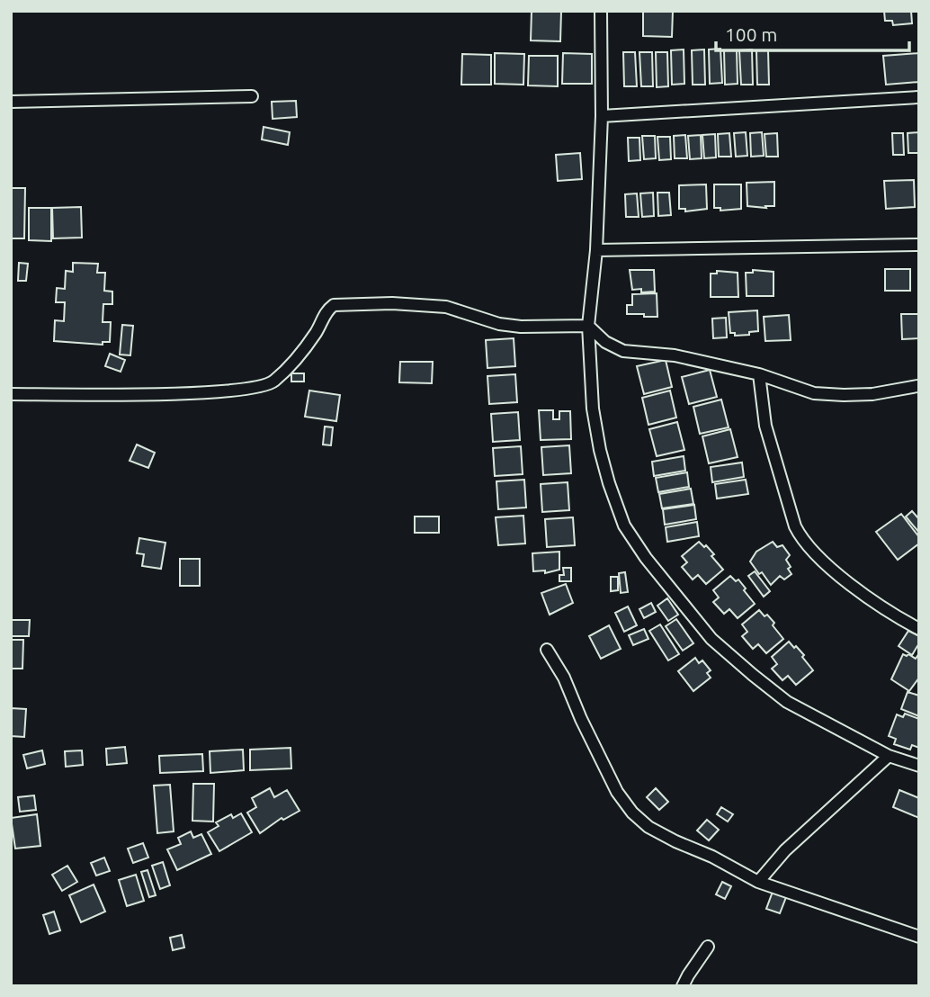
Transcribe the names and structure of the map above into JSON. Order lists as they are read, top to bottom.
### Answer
{
  "scale_bar": "100 m"
}
